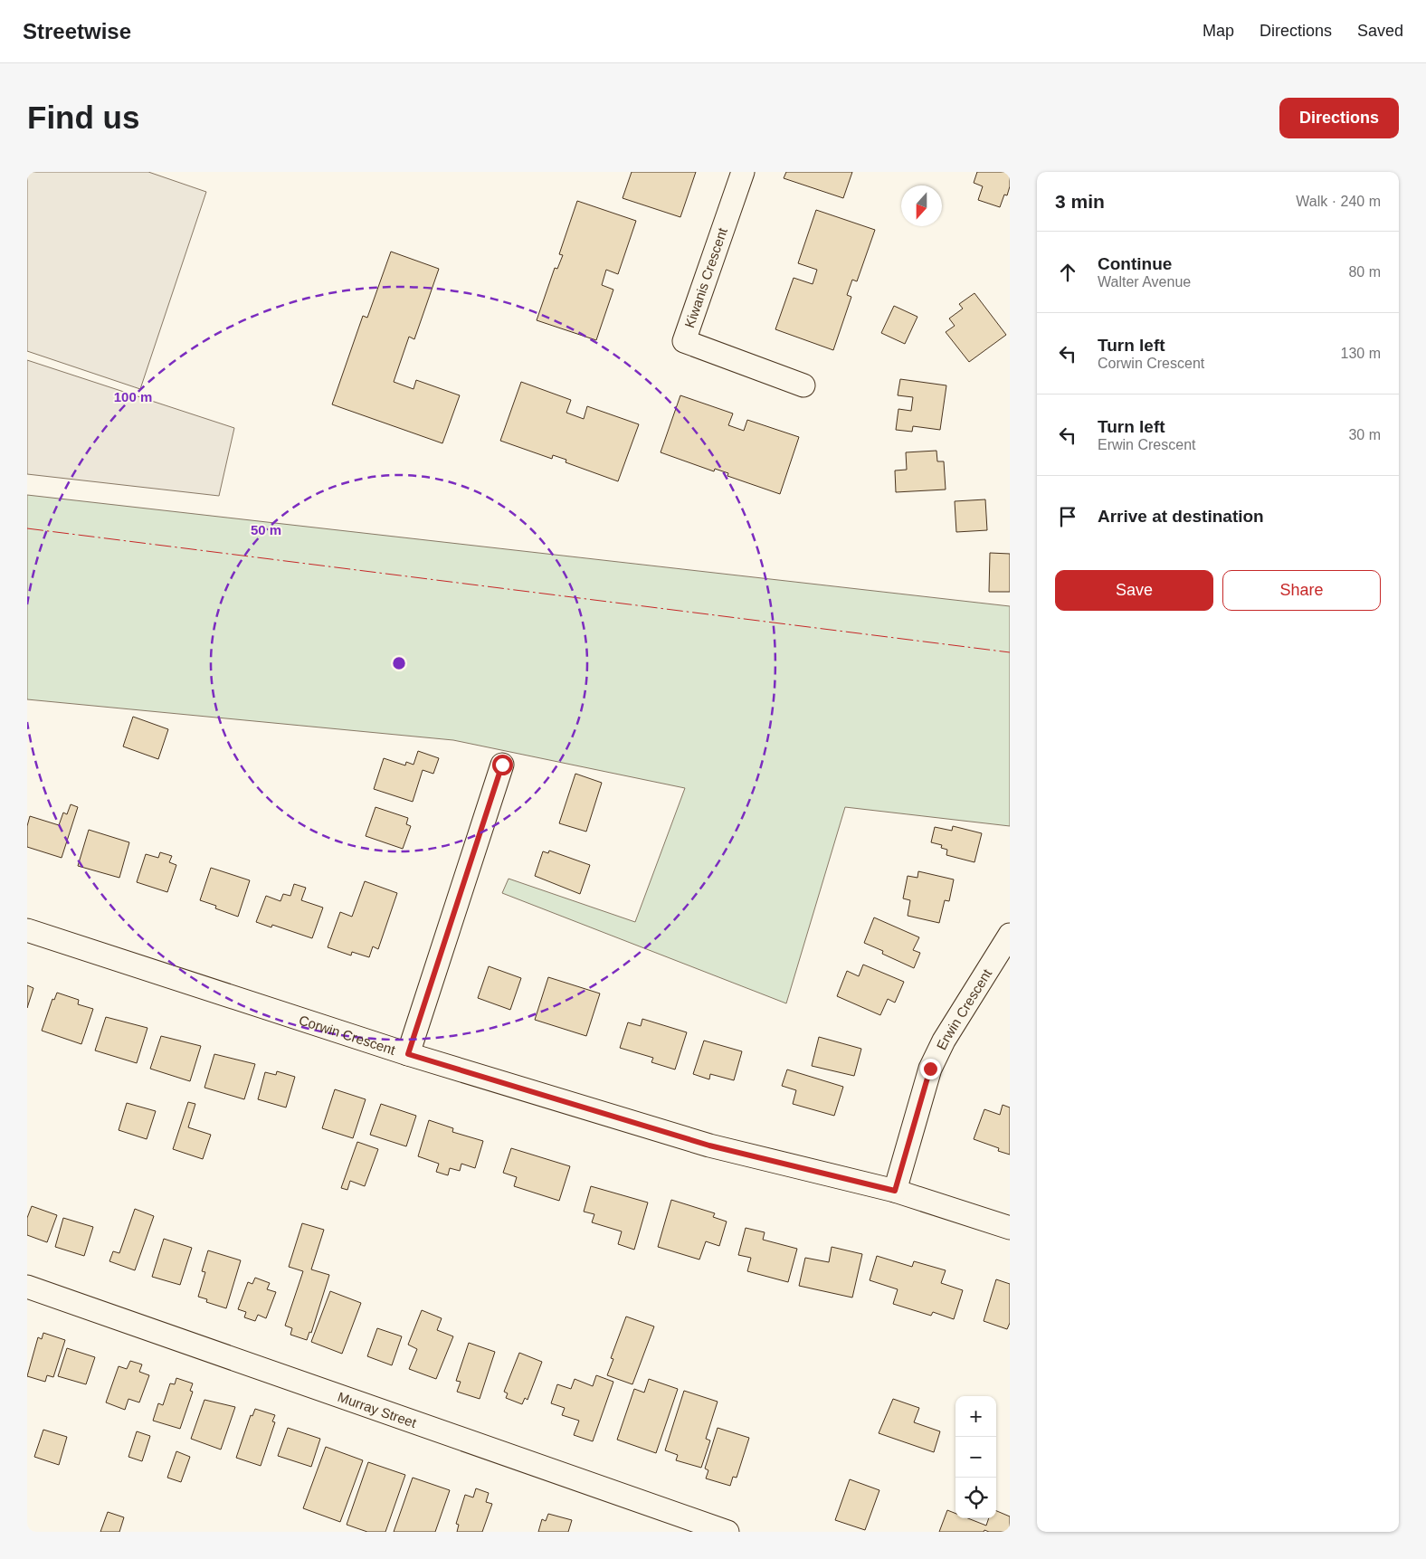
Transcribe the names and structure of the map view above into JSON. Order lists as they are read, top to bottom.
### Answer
{
  "streets": {
    "street": [
      "Kiwanis Crescent",
      "Erwin Crescent",
      "Corwin Crescent",
      "Murray Street"
    ]
  },
  "crossings": [
    ["Erwin Crescent", "Corwin Crescent"]
  ],
  "north": "bottom",
  "page": {
    "header": "Streetwise",
    "nav": ["Map", "Directions", "Saved"],
    "buttons": [
      "Directions",
      ["Save", "Share"]
    ],
    "title": "Find us",
    "heading": ["3 min", "Walk · 240 m"],
    "list": [
      ["Continue", "Walter Avenue", "80 m"],
      ["Turn left", "Corwin Crescent", "130 m"],
      ["Turn left", "Erwin Crescent", "30 m"],
      "Arrive at destination"
    ],
    "map_buttons": ["+", "−"]
  },
  "rings": ["100 m", "50 m"]
}
